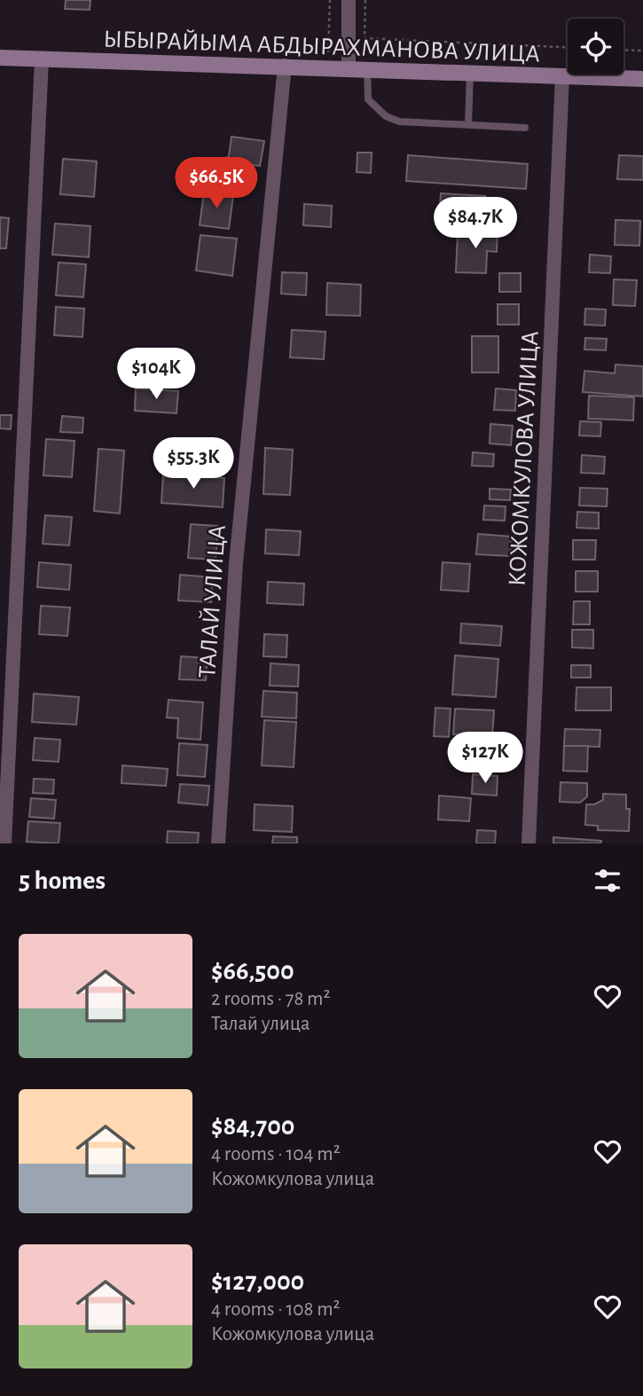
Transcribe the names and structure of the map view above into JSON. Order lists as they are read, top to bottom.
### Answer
{
  "streets": {
    "street": ["ЫБЫРАЙЫМА АБДЫРАХМАНОВА УЛИЦА", "КОЖОМКУЛОВА УЛИЦА", "ТАЛАЙ УЛИЦА"]
  },
  "crossings": [
    ["ЫБЫРАЙЫМА АБДЫРАХМАНОВА УЛИЦА", "КОЖОМКУЛОВА УЛИЦА"],
    ["ЫБЫРАЙЫМА АБДЫРАХМАНОВА УЛИЦА", "ТАЛАЙ УЛИЦА"]
  ],
  "page": {
    "price": [
      "$66.5K",
      "$84.7K",
      "$104K",
      "$55.3K",
      "$127K"
    ],
    "heading": "5 homes",
    "list": [
      {
        "name": "$66,500",
        "note": "2 rooms · 78 m² · Талай улица"
      },
      {
        "name": "$84,700",
        "note": "4 rooms · 104 m² · Кожомкулова улица"
      },
      {
        "name": "$127,000",
        "note": "4 rooms · 108 m² · Кожомкулова улица"
      }
    ]
  }
}
